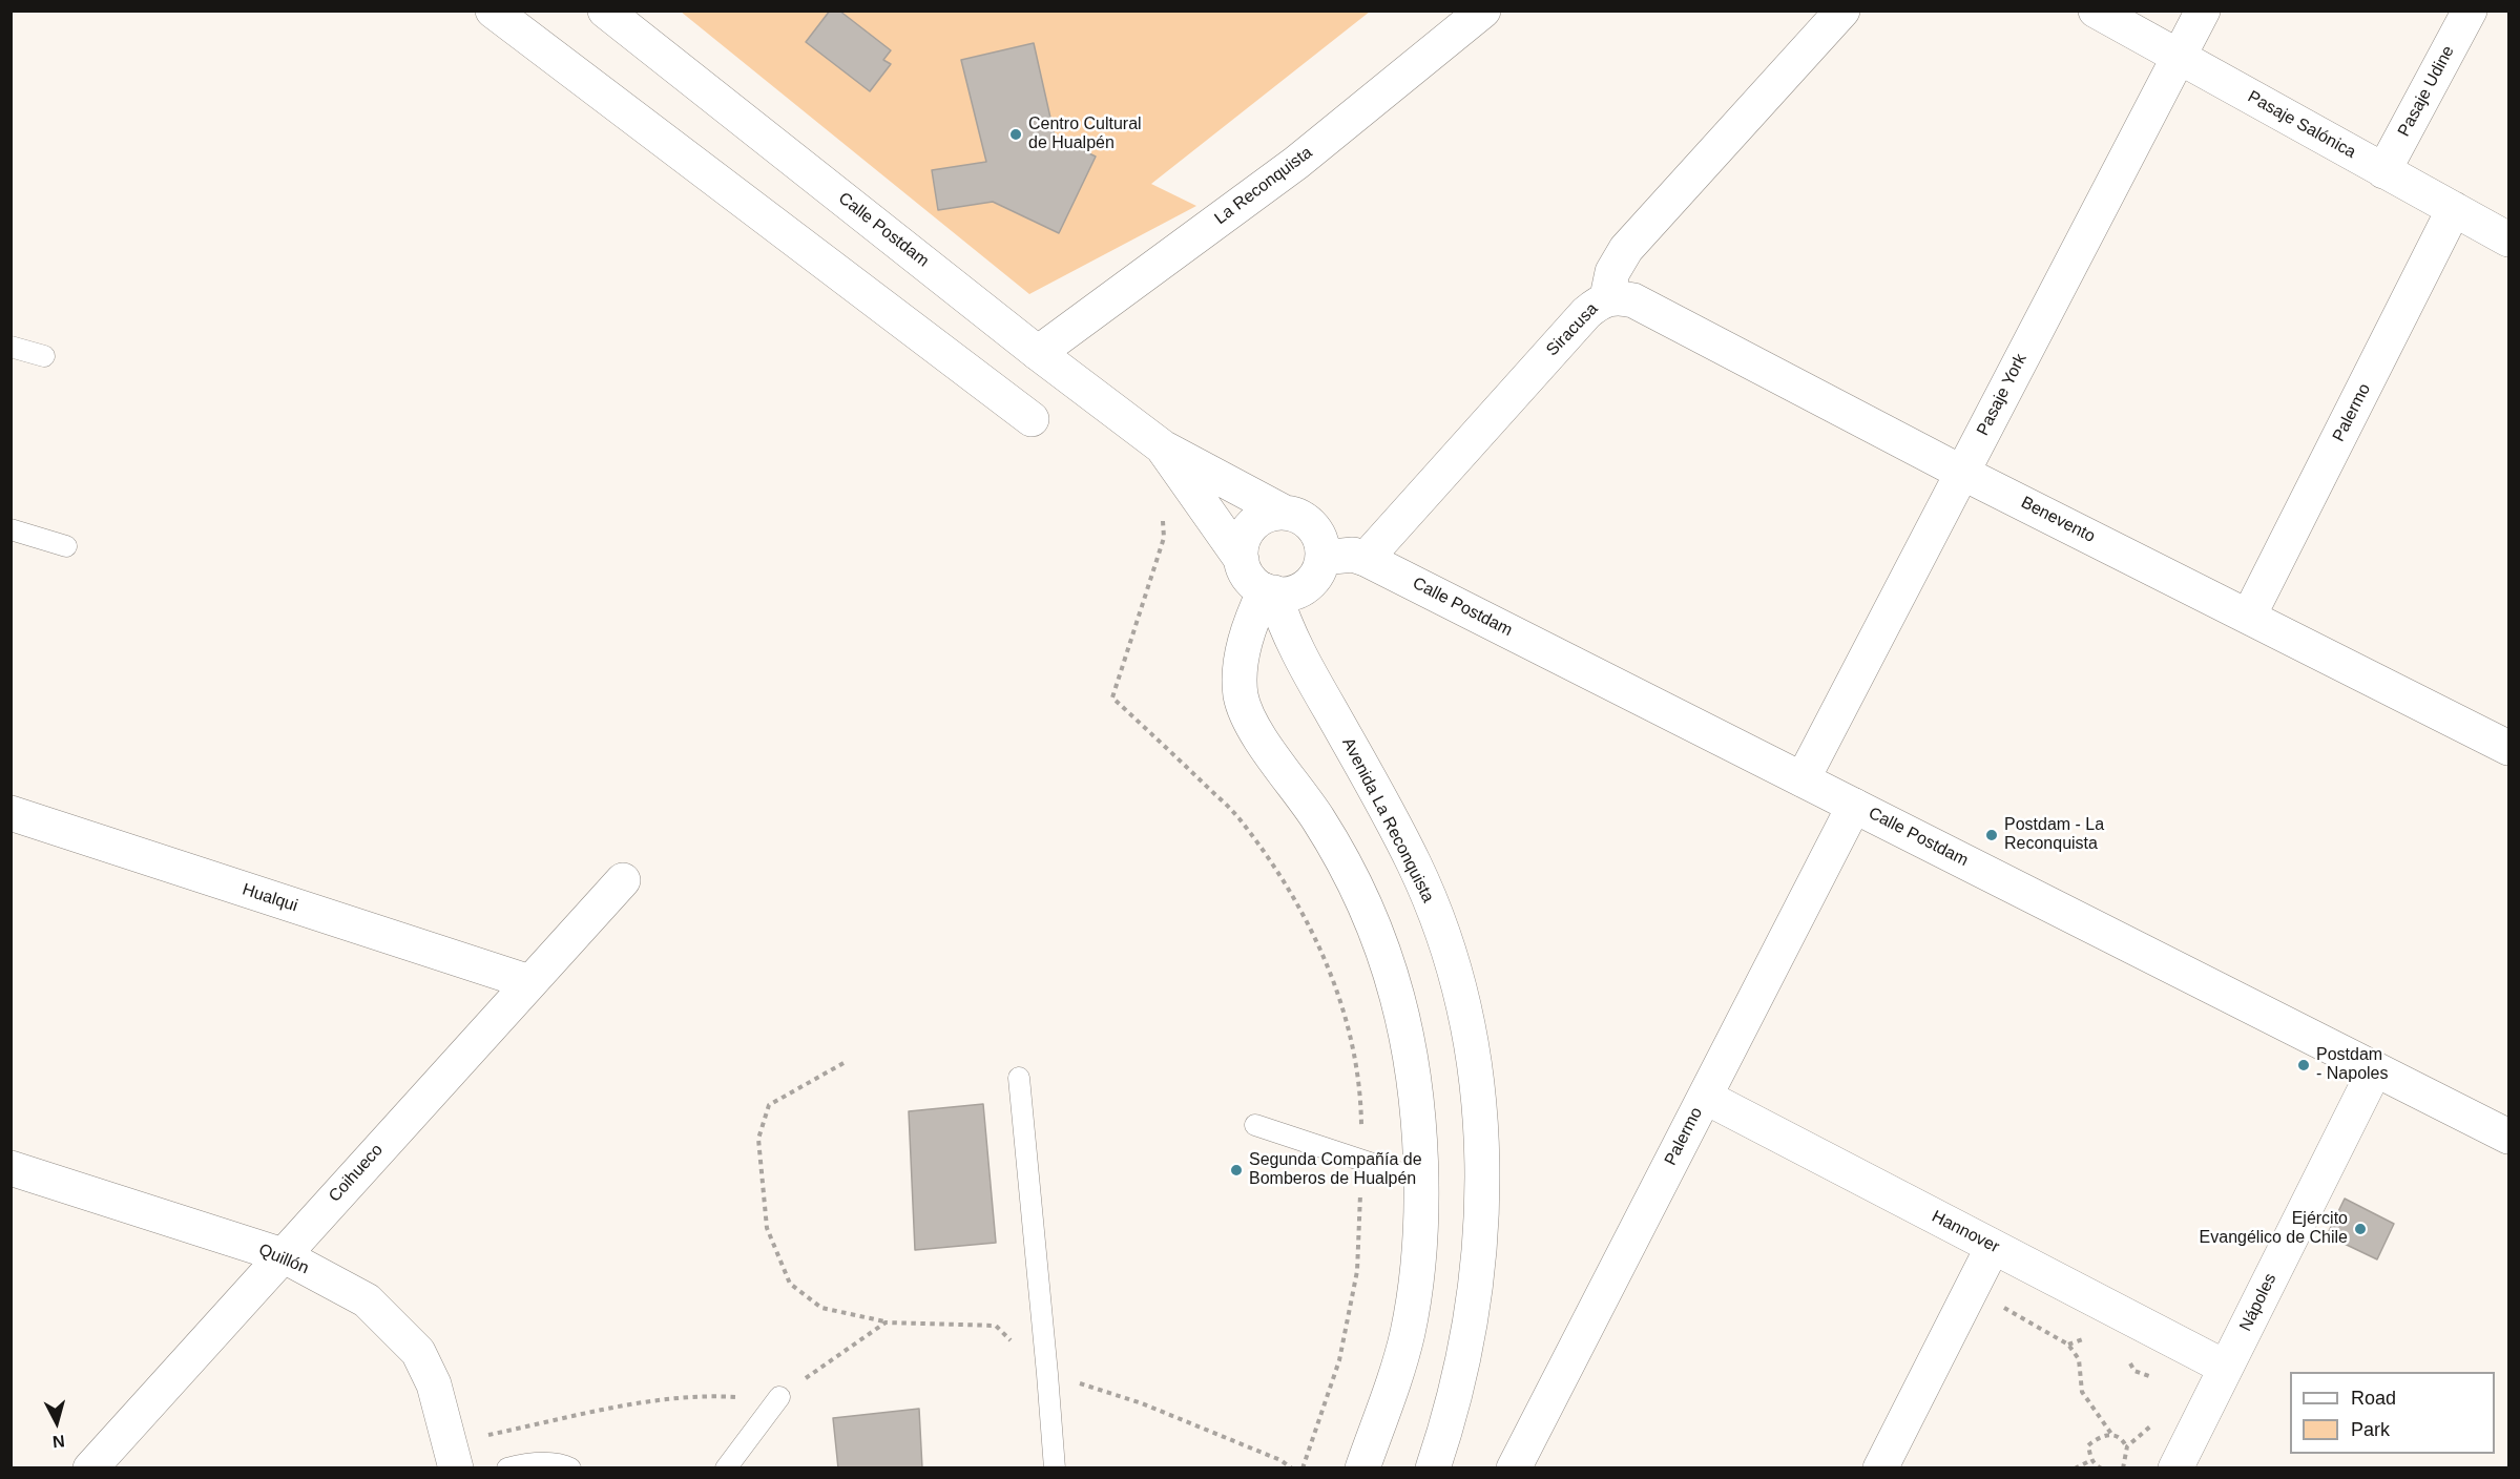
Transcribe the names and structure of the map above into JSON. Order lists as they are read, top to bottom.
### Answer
{
  "streets": {
    "street": [
      "Pasaje Udine",
      "Pasaje Salónica",
      "La Reconquista",
      "Calle Postdam",
      "Siracusa",
      "Pasaje York",
      "Palermo",
      "Benevento",
      "Avenida La Reconquista",
      "Hualqui",
      "Coihueco",
      "Hannover",
      "Quillón",
      "Nápoles"
    ]
  },
  "crossings": [
    ["Pasaje Udine", "Pasaje Salónica"],
    ["Pasaje Salónica", "Pasaje York"],
    ["Pasaje Salónica", "Palermo"],
    ["La Reconquista", "Calle Postdam"],
    ["Calle Postdam", "Siracusa"],
    ["Calle Postdam", "Pasaje York"],
    ["Calle Postdam", "Palermo"],
    ["Calle Postdam", "Avenida La Reconquista"],
    ["Calle Postdam", "Nápoles"],
    ["Siracusa", "Benevento"],
    ["Pasaje York", "Benevento"],
    ["Palermo", "Benevento"],
    ["Palermo", "Hannover"],
    ["Hualqui", "Coihueco"],
    ["Coihueco", "Quillón"],
    ["Hannover", "Nápoles"]
  ],
  "places": [
    "Centro Cultural de Hualpén",
    "Postdam - La Reconquista",
    "Postdam - Napoles",
    "Segunda Compañía de Bomberos de Hualpén",
    "Ejército Evangélico de Chile"
  ],
  "legend": ["Road", "Park"],
  "north": "bottom"
}
